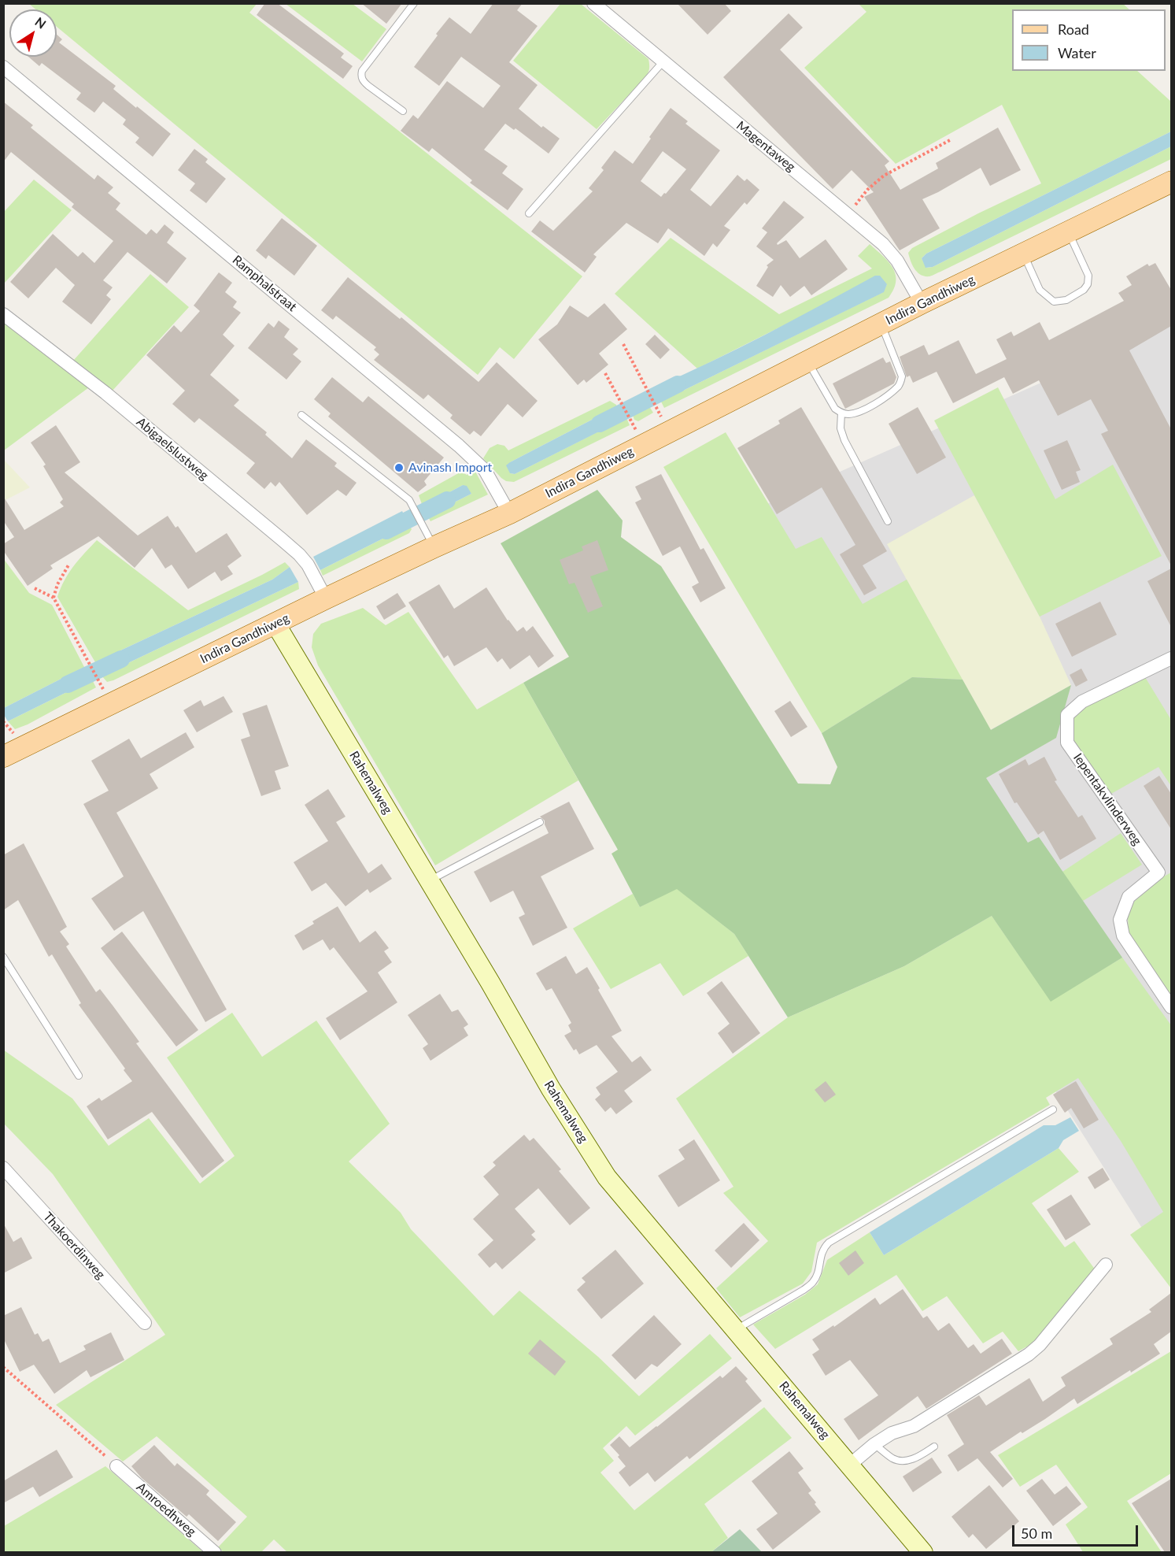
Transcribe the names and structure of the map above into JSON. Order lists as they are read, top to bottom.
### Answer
{
  "streets": {
    "main road": ["Indira Gandhiweg"],
    "street": [
      "Magentaweg",
      "Ramphalstraat",
      "Abigaelslustweg",
      "Rahemalweg",
      "Iepentakvlinderweg",
      "Thakoerdinweg",
      "Amroedhweg"
    ]
  },
  "crossings": [
    ["Magentaweg", "Indira Gandhiweg"],
    ["Ramphalstraat", "Indira Gandhiweg"],
    ["Indira Gandhiweg", "Abigaelslustweg"],
    ["Indira Gandhiweg", "Rahemalweg"]
  ],
  "places": ["Avinash Import"],
  "legend": ["Road", "Water"],
  "scale_bar": "50 m",
  "north": "top right"
}
